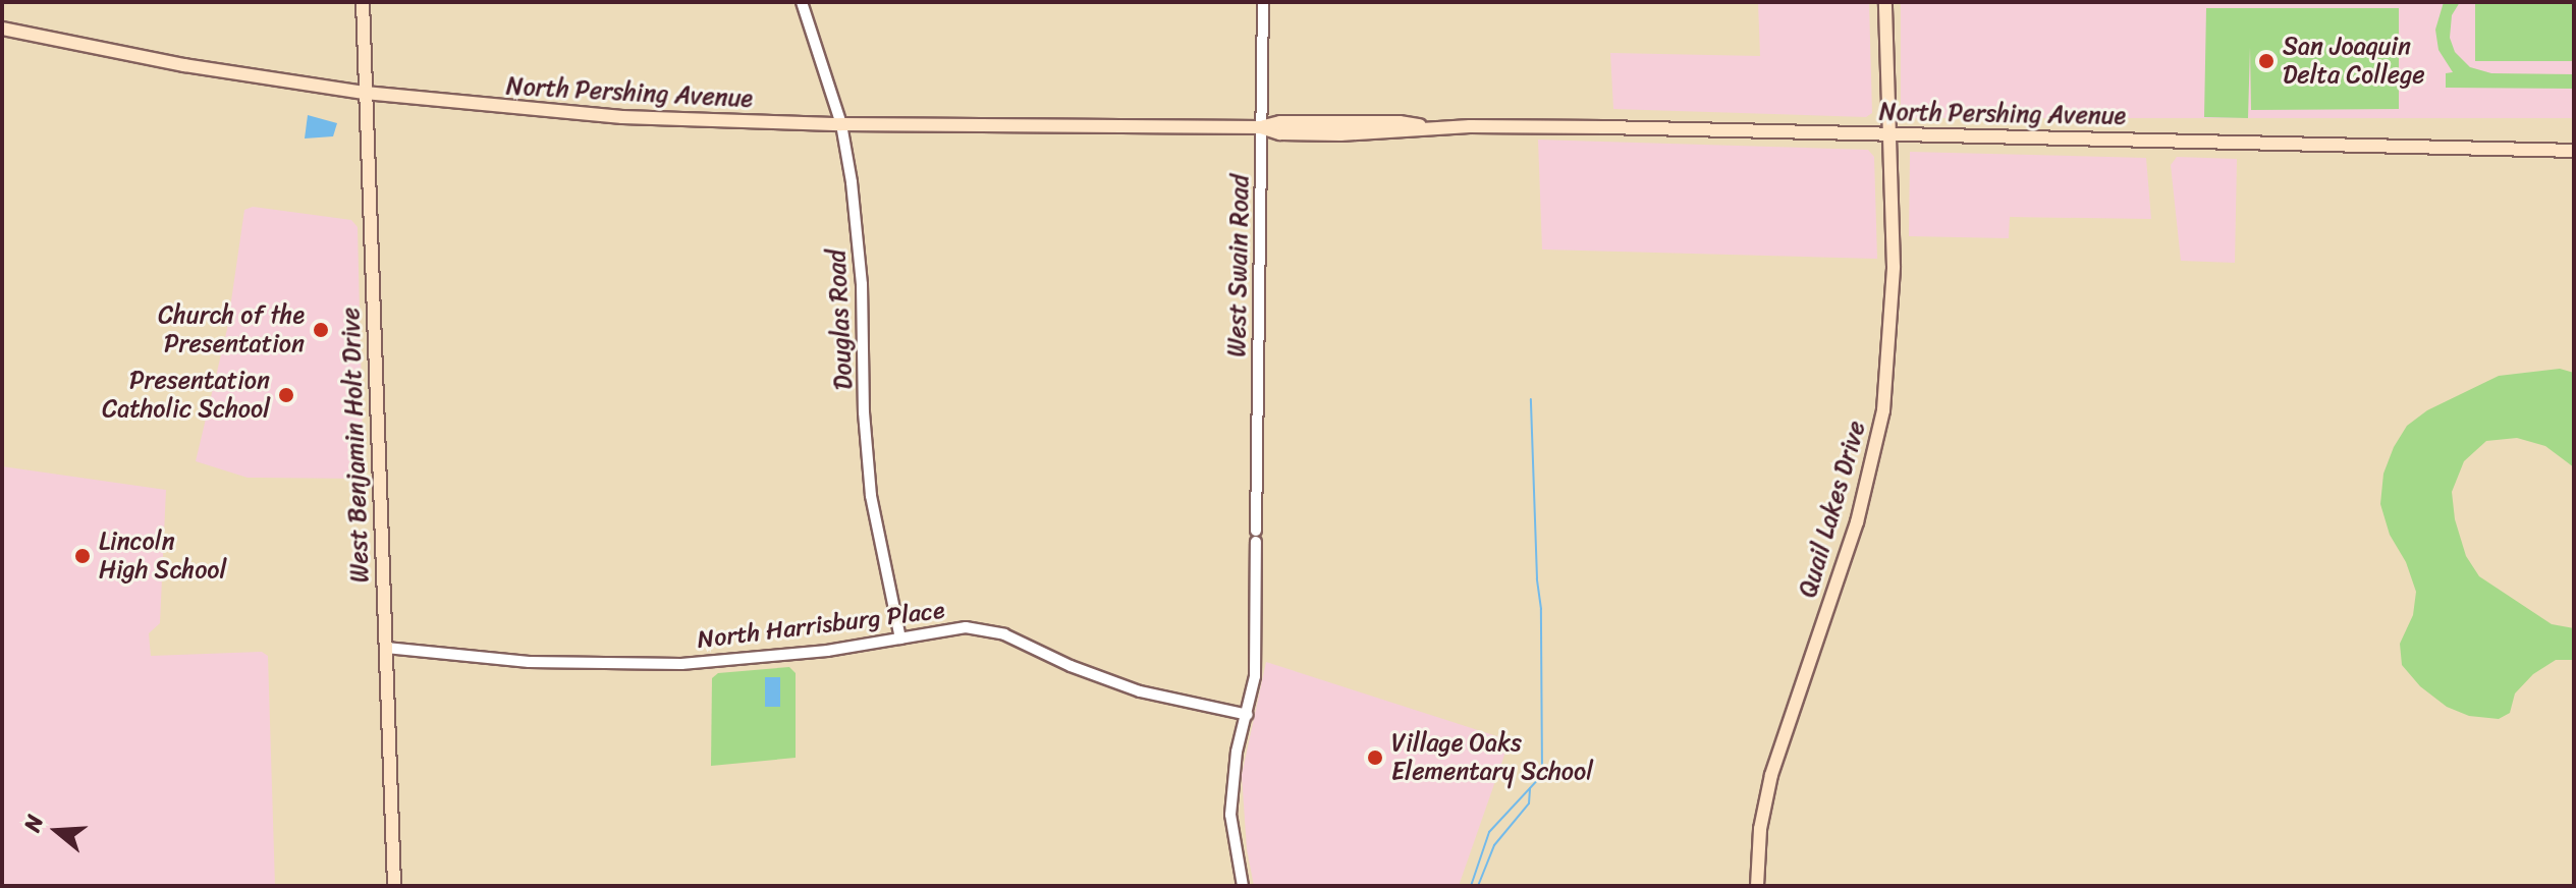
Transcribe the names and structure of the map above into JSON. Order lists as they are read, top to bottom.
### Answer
{
  "streets": {
    "main road": ["North Pershing Avenue", "West Benjamin Holt Drive", "Quail Lakes Drive"],
    "street": ["West Swain Road", "Douglas Road", "North Harrisburg Place"]
  },
  "crossings": [
    ["North Pershing Avenue", "West Swain Road"],
    ["North Pershing Avenue", "Douglas Road"],
    ["North Pershing Avenue", "West Benjamin Holt Drive"],
    ["North Pershing Avenue", "Quail Lakes Drive"],
    ["West Swain Road", "North Harrisburg Place"],
    ["Douglas Road", "North Harrisburg Place"],
    ["West Benjamin Holt Drive", "North Harrisburg Place"]
  ],
  "places": [
    "San Joaquin Delta College",
    "Church of the Presentation",
    "Presentation Catholic School",
    "Lincoln High School",
    "Village Oaks Elementary School"
  ],
  "north": "left"
}
